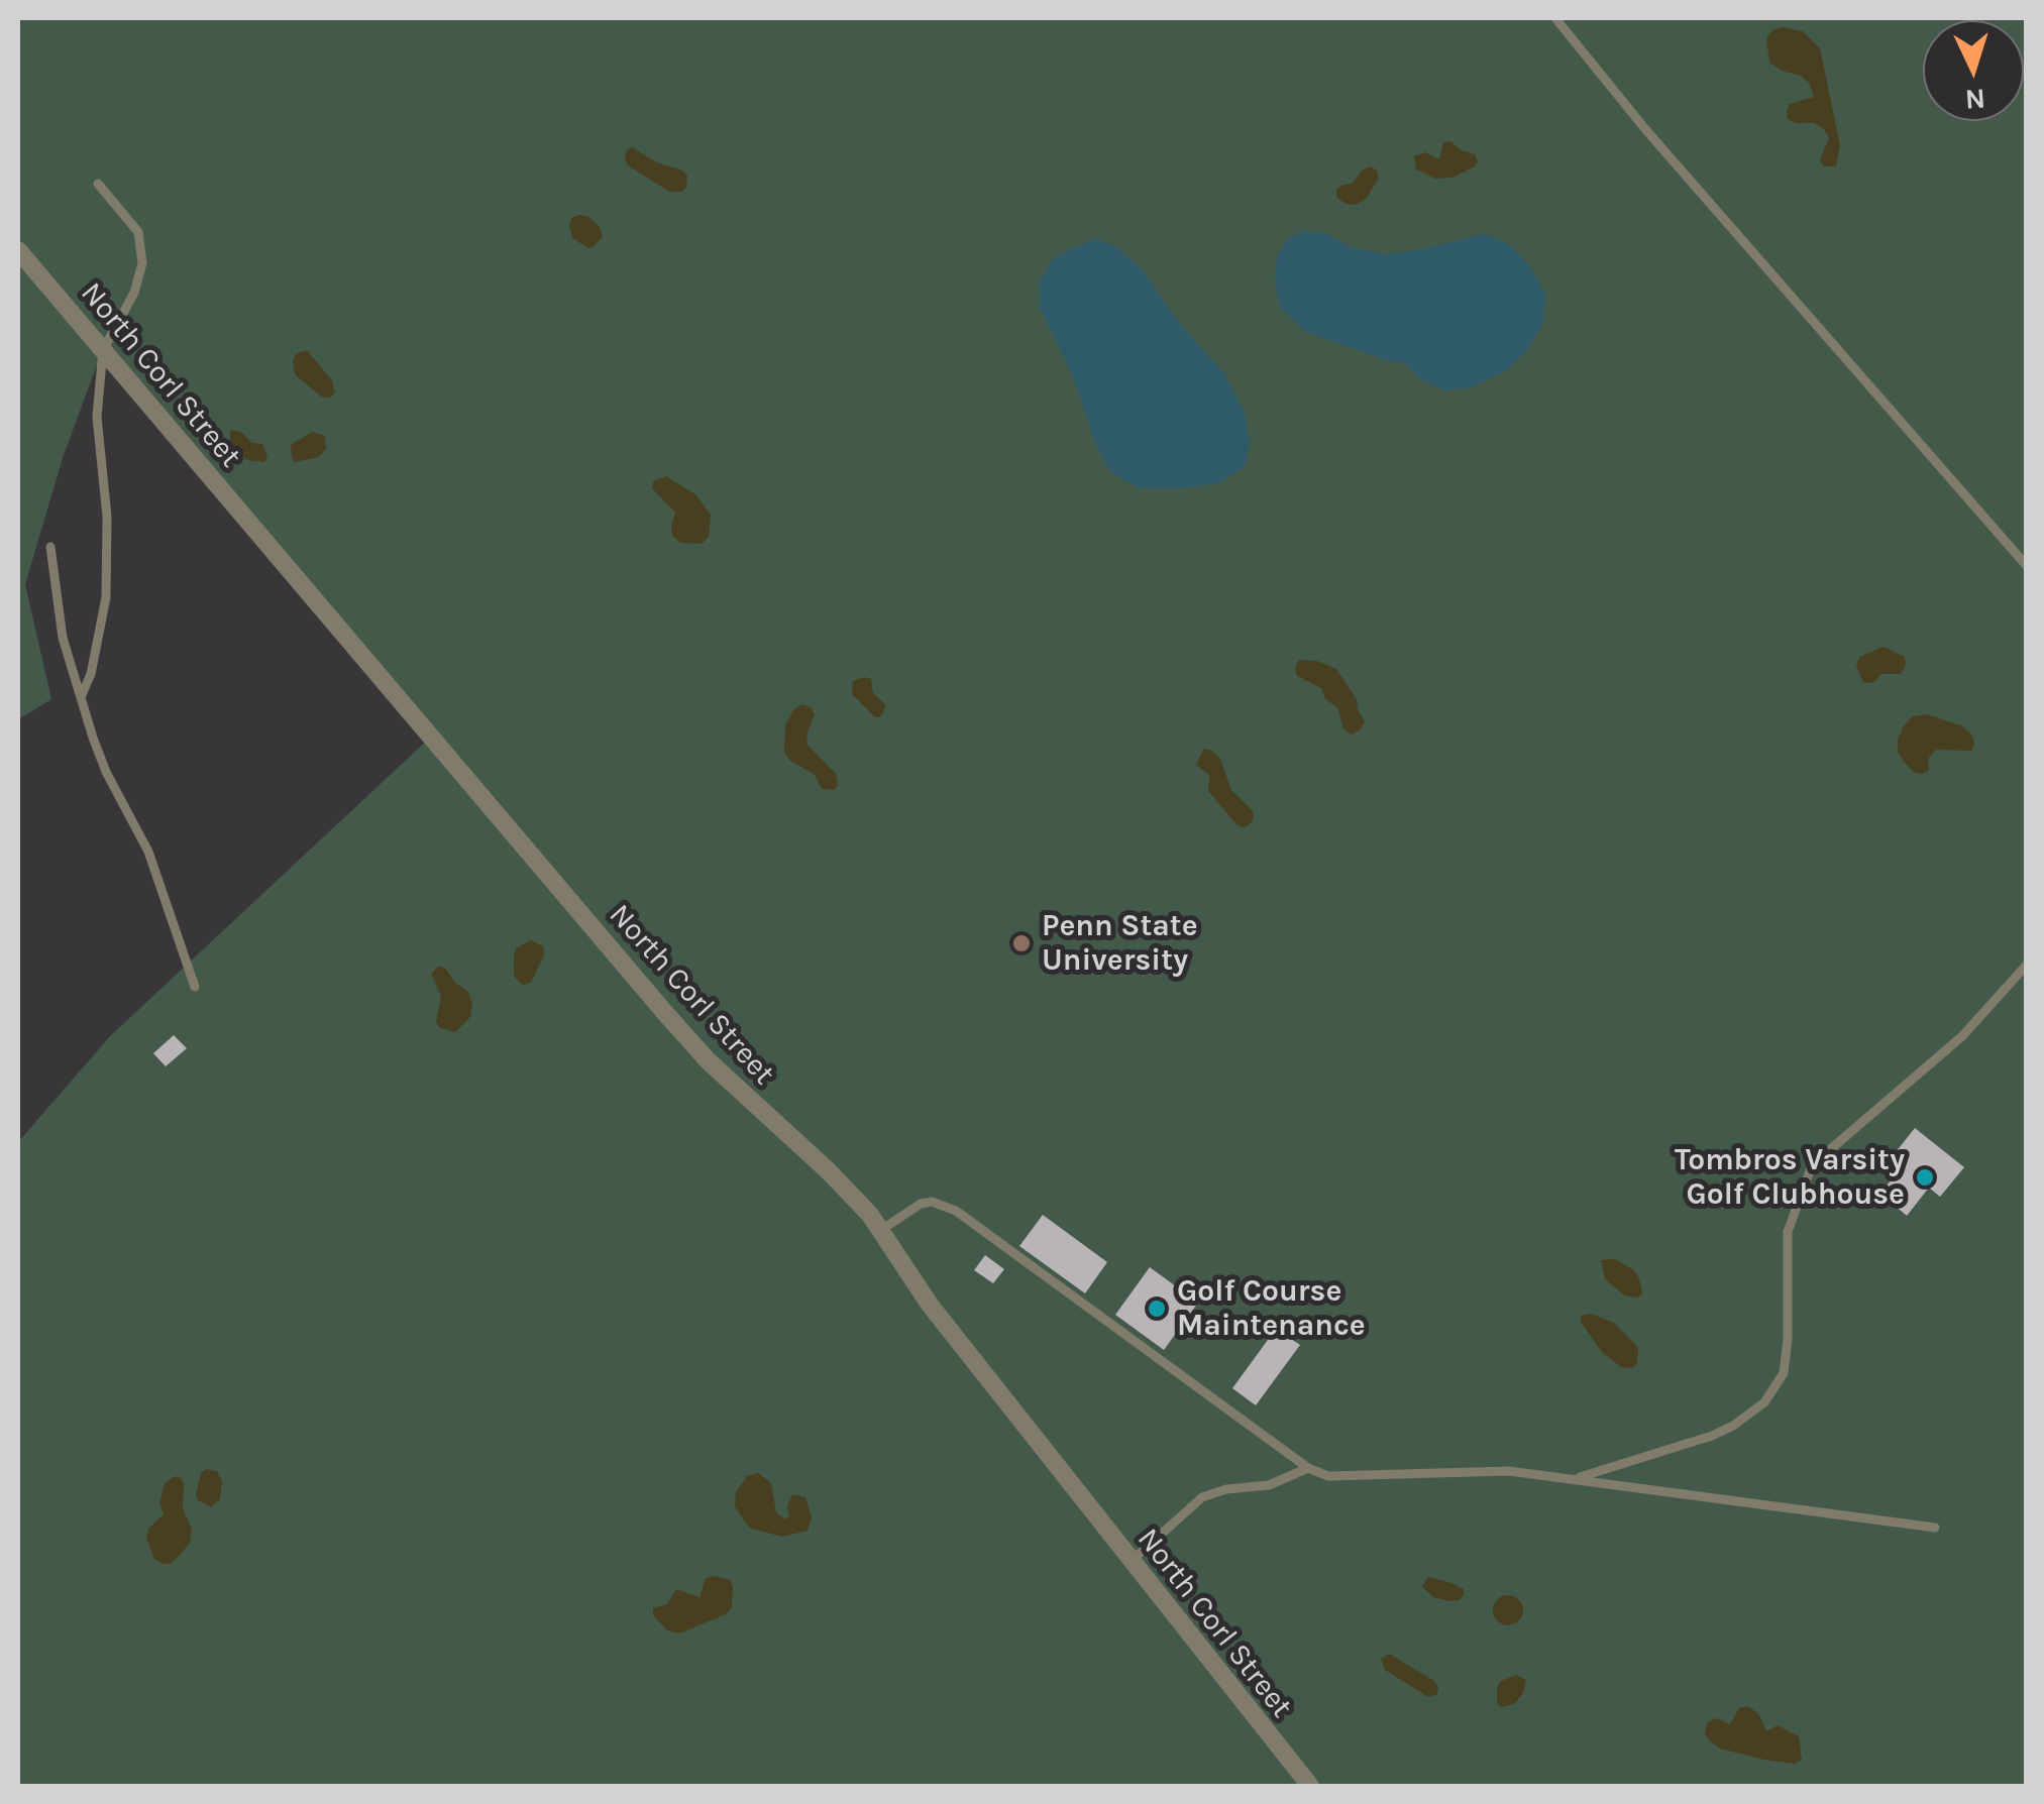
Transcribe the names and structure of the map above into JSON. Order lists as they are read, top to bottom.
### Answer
{
  "streets": {
    "street": ["North Corl Street"]
  },
  "places": ["Penn State University", "Tombros Varsity Golf Clubhouse", "Golf Course Maintenance"],
  "north": "bottom"
}
